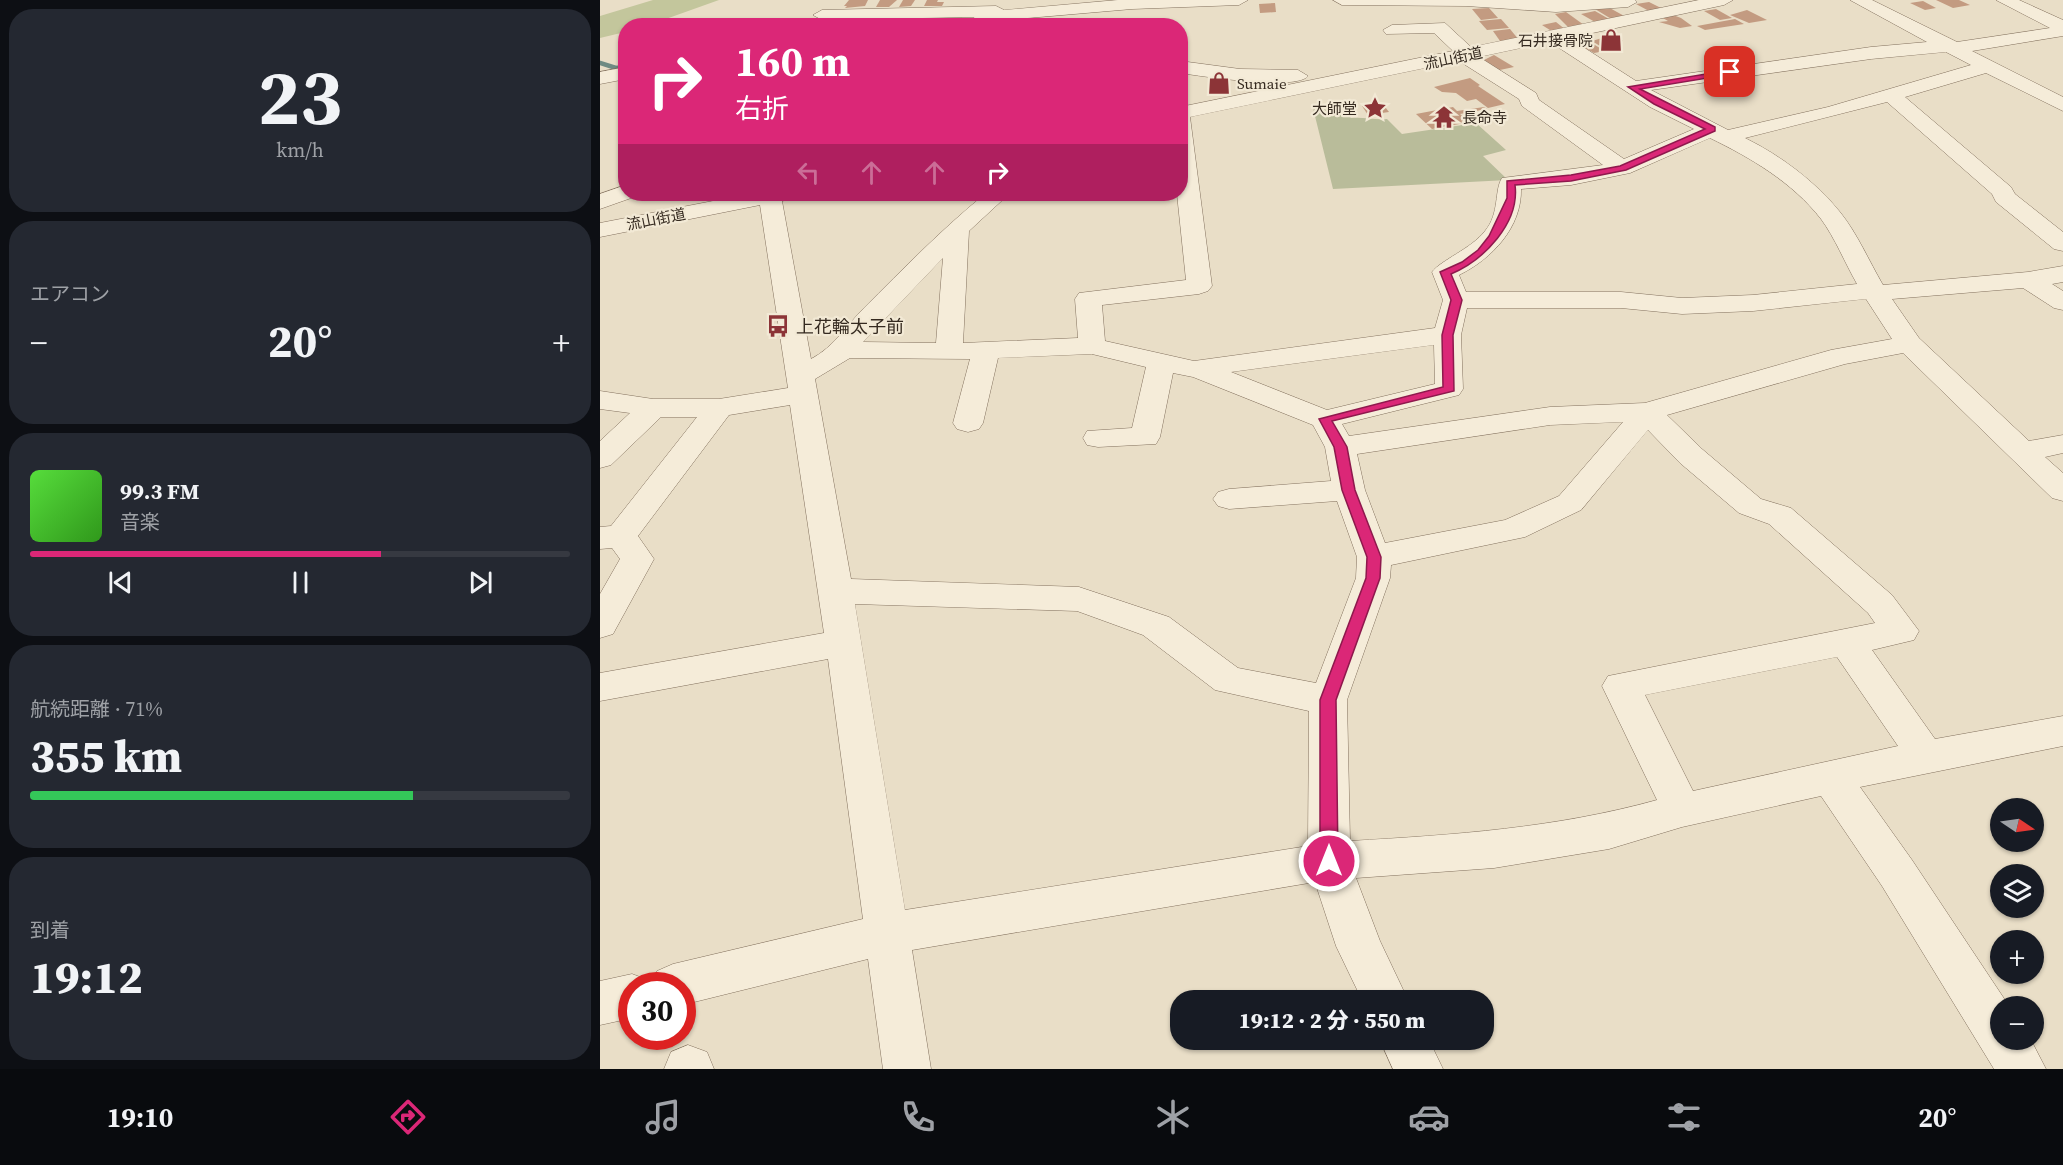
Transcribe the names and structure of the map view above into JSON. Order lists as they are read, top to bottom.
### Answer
{
  "streets": {
    "street": ["流山街道"]
  },
  "places": {
    "shop": ["石井接骨院", "Sumaie"],
    "place": ["大師堂"],
    "temple": ["長命寺"],
    "bus stop": ["上花輪太子前"]
  },
  "north": "right",
  "page": {
    "tile": [
      ["23", "km/h"],
      "エアコン",
      ["航続距離 · 71%", "355 km"],
      ["到着", "19:12"]
    ],
    "turn": ["160 m", "右折"],
    "heat": ["−", "20°", "+"],
    "song": ["99.3 FM", "音楽"],
    "map_buttons": ["+", "−"],
    "limit": "30",
    "trip": "19:12 · 2 分 · 550 m",
    "tabs": ["19:10", "20°"]
  }
}
